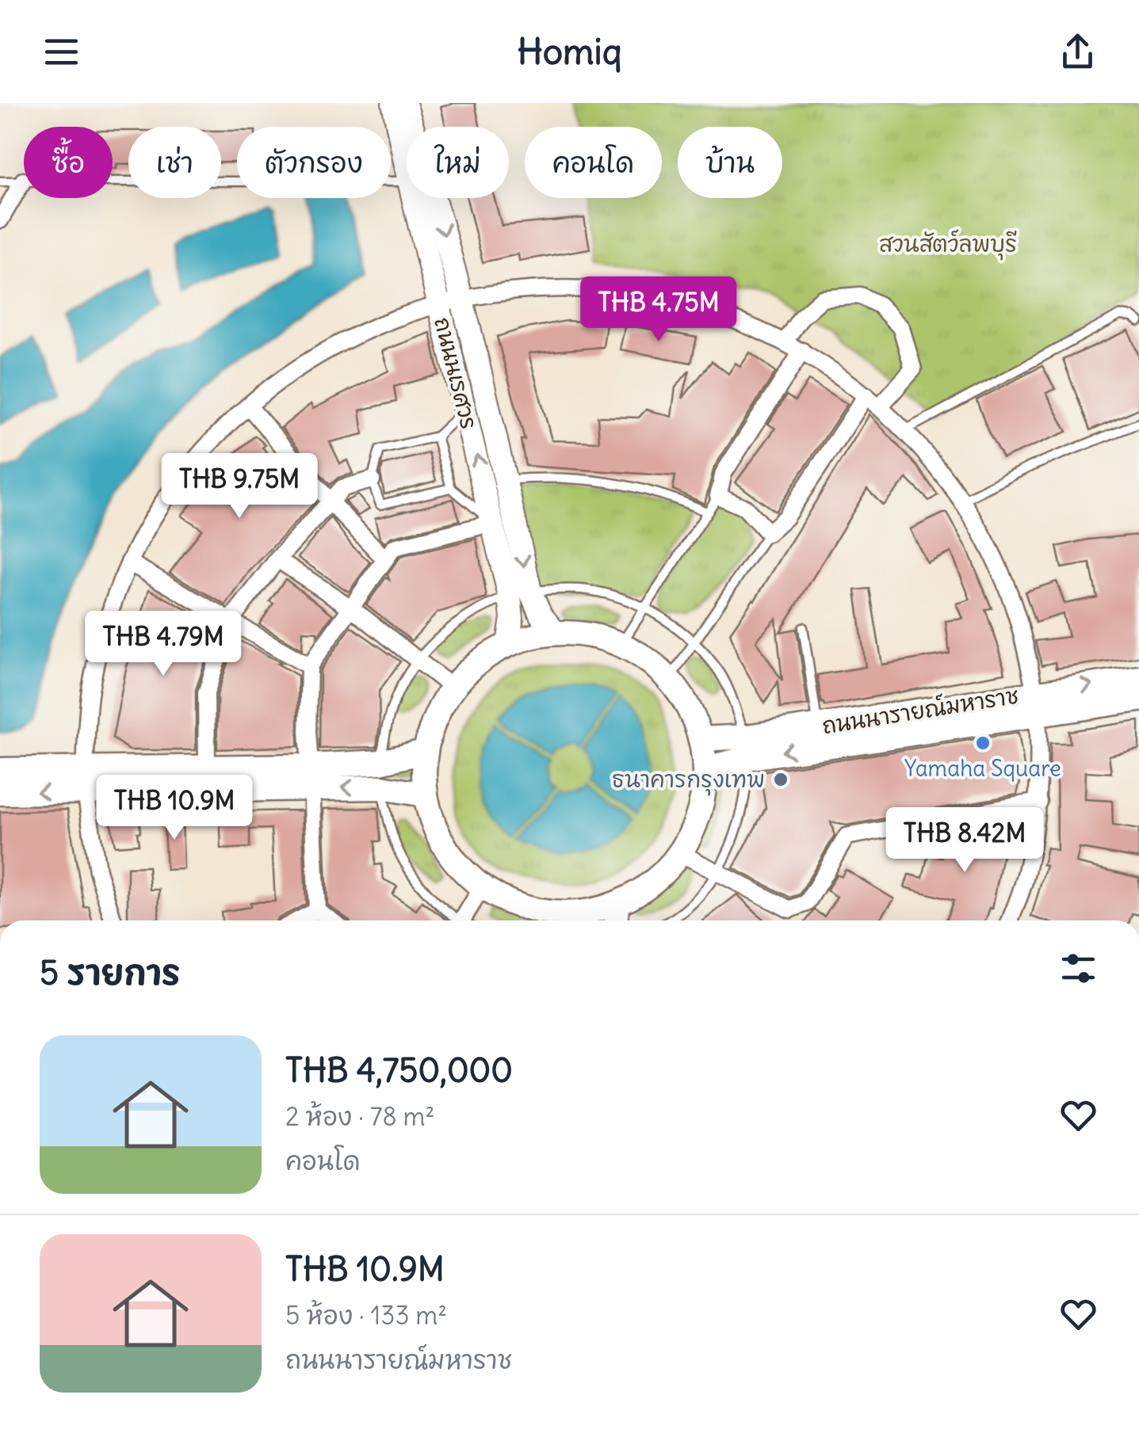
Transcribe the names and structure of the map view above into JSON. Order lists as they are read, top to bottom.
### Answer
{
  "streets": {
    "main road": ["ถนนนเรศวร", "ถนนนารายณ์มหาราช"]
  },
  "crossings": [
    ["ถนนนเรศวร", "ถนนนารายณ์มหาราช"]
  ],
  "parks": ["สวนสัตว์ลพบุรี"],
  "places": ["Yamaha Square", "ธนาคารกรุงเทพ"],
  "page": {
    "header": "Homiq",
    "chip": [
      "ซื้อ",
      "เช่า",
      "ตัวกรอง",
      "ใหม่",
      "คอนโด",
      "บ้าน"
    ],
    "price": [
      "THB 4.75M",
      "THB 9.75M",
      "THB 4.79M",
      "THB 10.9M",
      "THB 8.42M"
    ],
    "heading": "5 รายการ",
    "list": [
      {
        "name": "THB 4,750,000",
        "note": "2 ห้อง · 78 m² · คอนโด"
      },
      {
        "name": "THB 10.9M",
        "note": "5 ห้อง · 133 m² · ถนนนารายณ์มหาราช"
      }
    ]
  }
}
